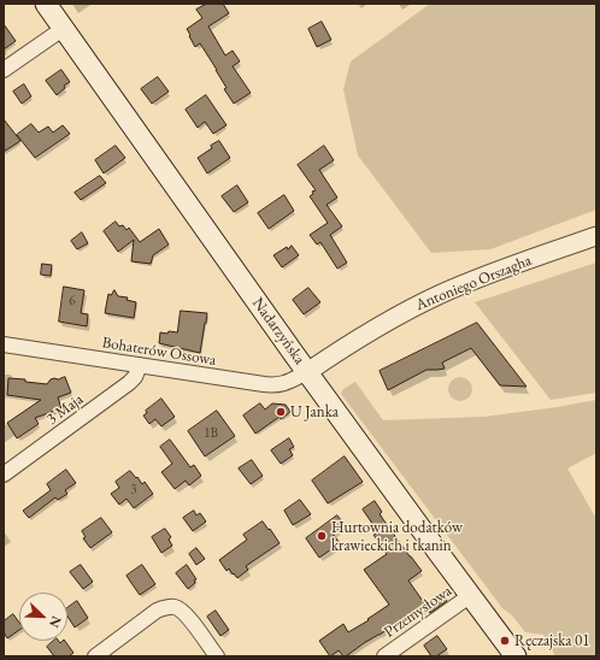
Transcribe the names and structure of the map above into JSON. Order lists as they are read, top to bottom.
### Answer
{
  "streets": {
    "main road": ["Nadarzyńska"],
    "street": [
      "Antoniego Orszagha",
      "Bohaterów Ossowa",
      "3 Maja",
      "Przemysłowa"
    ]
  },
  "crossings": [
    ["Antoniego Orszagha", "Nadarzyńska"],
    ["Antoniego Orszagha", "Bohaterów Ossowa"],
    ["Nadarzyńska", "Bohaterów Ossowa"],
    ["Nadarzyńska", "Przemysłowa"],
    ["Bohaterów Ossowa", "3 Maja"]
  ],
  "places": ["U Janka", "Hurtownia dodatków krawieckich i tkanin", "Ręczajska 01"],
  "house_numbers": ["6", "1B", "3"],
  "north": "bottom right"
}
